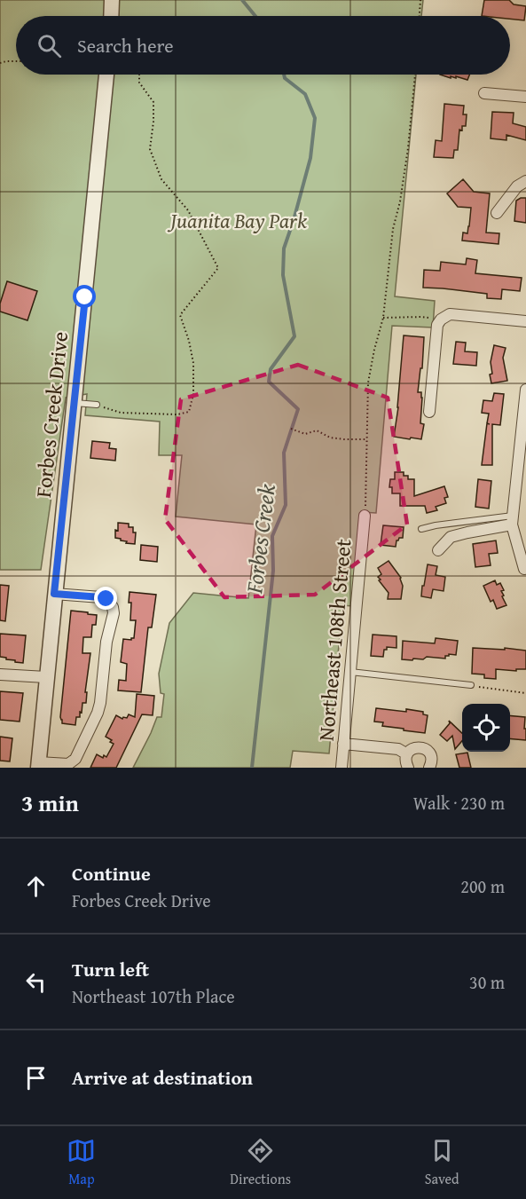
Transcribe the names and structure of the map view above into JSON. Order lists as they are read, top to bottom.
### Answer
{
  "streets": {
    "street": ["Forbes Creek Drive", "Northeast 108th Street"]
  },
  "water": ["Forbes Creek"],
  "parks": ["Juanita Bay Park"],
  "page": {
    "search": "Search here",
    "heading": ["3 min", "Walk · 230 m"],
    "list": [
      ["Continue", "Forbes Creek Drive", "200 m"],
      ["Turn left", "Northeast 107th Place", "30 m"],
      "Arrive at destination"
    ],
    "nav": ["Map", "Directions", "Saved"]
  }
}
